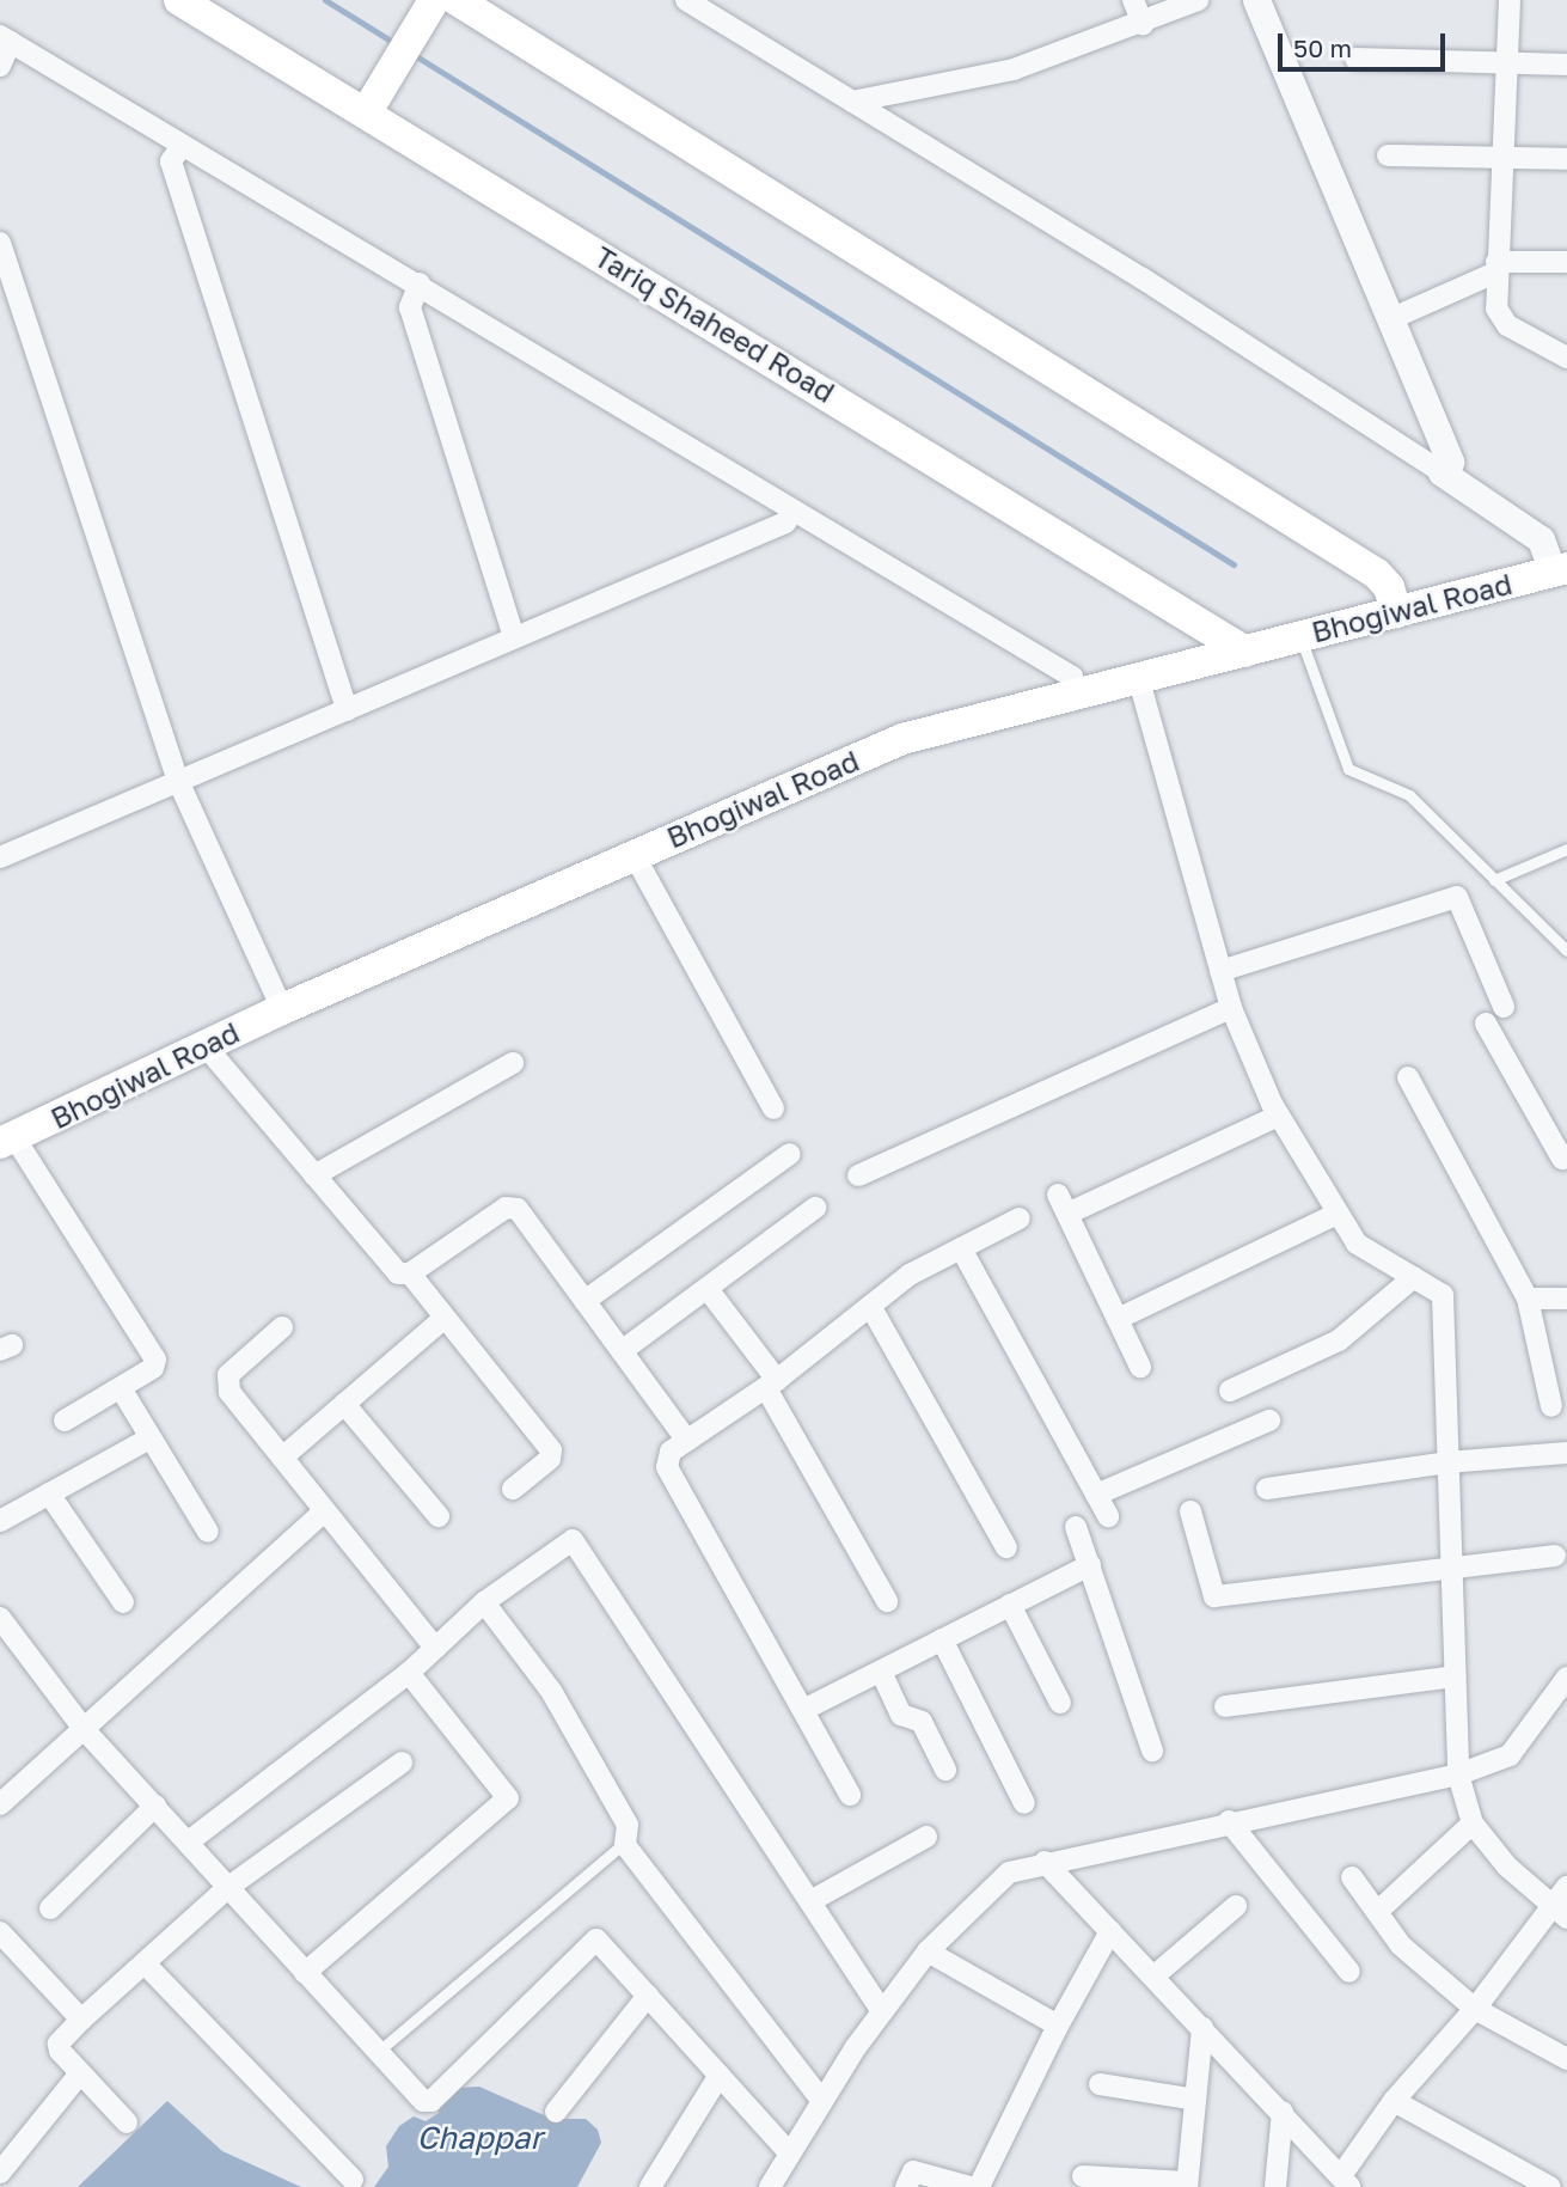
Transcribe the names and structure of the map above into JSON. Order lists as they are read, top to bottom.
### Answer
{
  "streets": {
    "main road": ["Tariq Shaheed Road", "Bhogiwal Road"]
  },
  "crossings": [
    ["Tariq Shaheed Road", "Bhogiwal Road"]
  ],
  "water": ["Chappar"],
  "scale_bar": "50 m"
}
